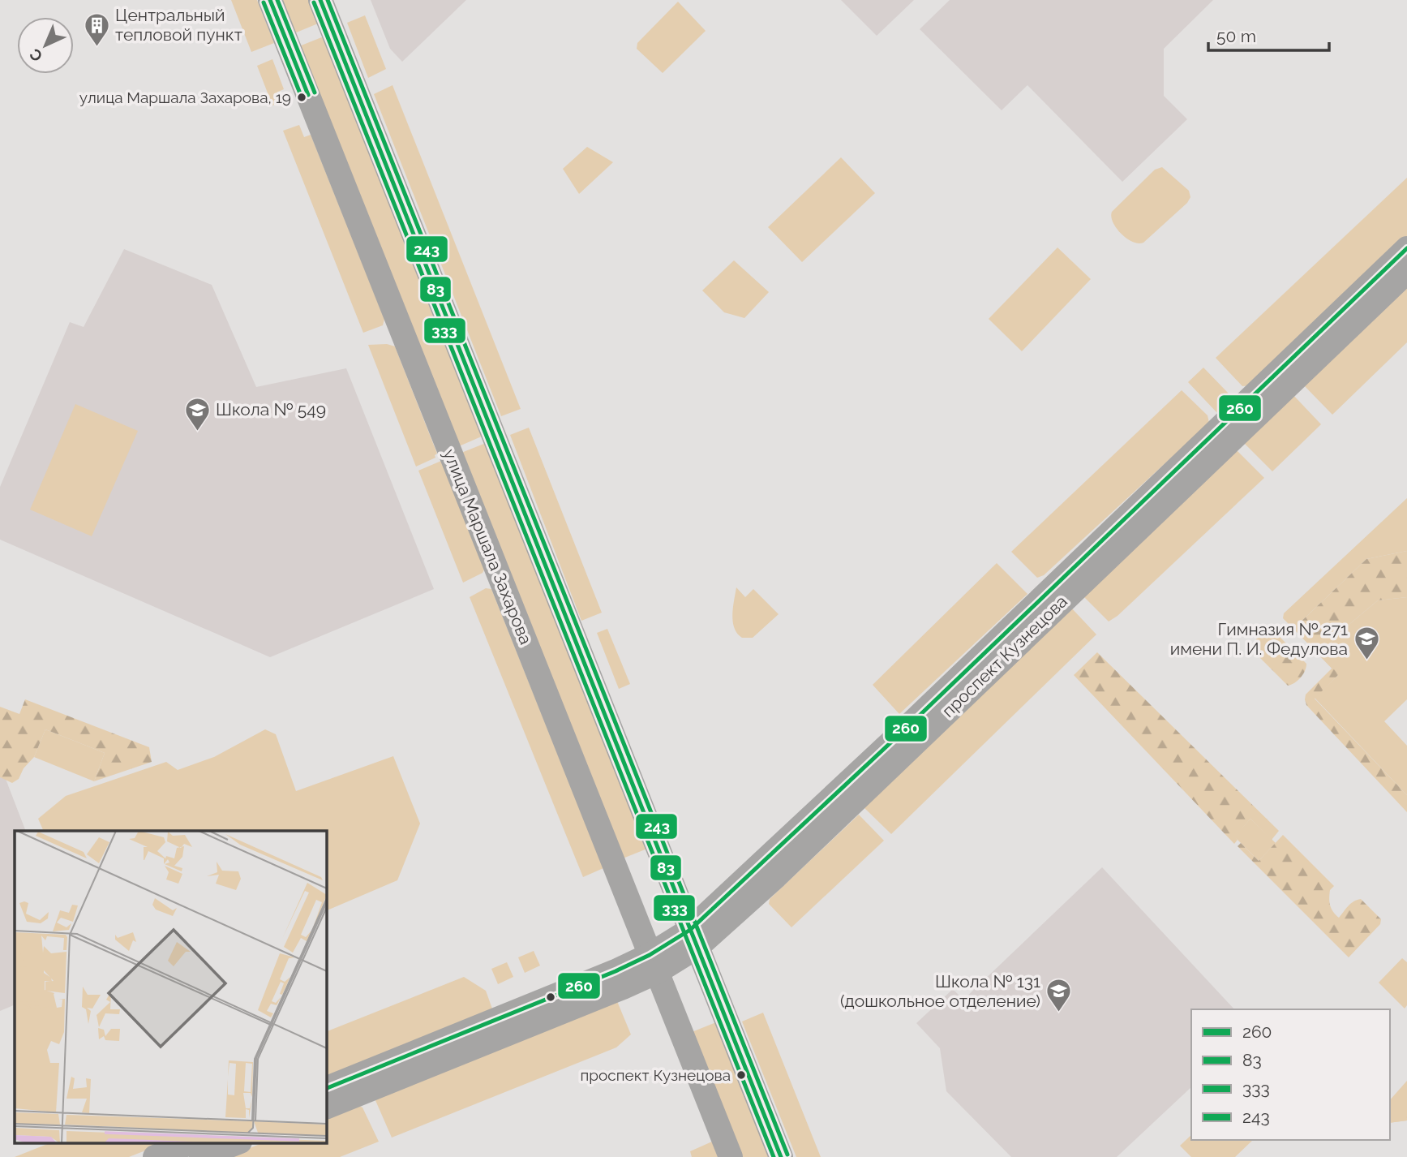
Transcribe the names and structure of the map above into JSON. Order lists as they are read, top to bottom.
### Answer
{
  "streets": {
    "street": ["улица Маршала Захарова", "проспект Кузнецова"]
  },
  "crossings": [
    ["улица Маршала Захарова", "проспект Кузнецова"]
  ],
  "places": {
    "building": ["Центральный тепловой пункт"],
    "other": ["улица Маршала Захарова, 19", "проспект Кузнецова"],
    "school or university": ["Школа № 549", "Гимназия № 271 имени П. И. Федулова", "Школа № 131 (дошкольное отделение)"]
  },
  "lines": [
    "transit line 83",
    "transit line 243",
    "transit line 333",
    "transit line 260"
  ],
  "legend": [
    "260",
    "83",
    "333",
    "243"
  ],
  "scale_bar": "50 m",
  "north": "bottom left"
}
